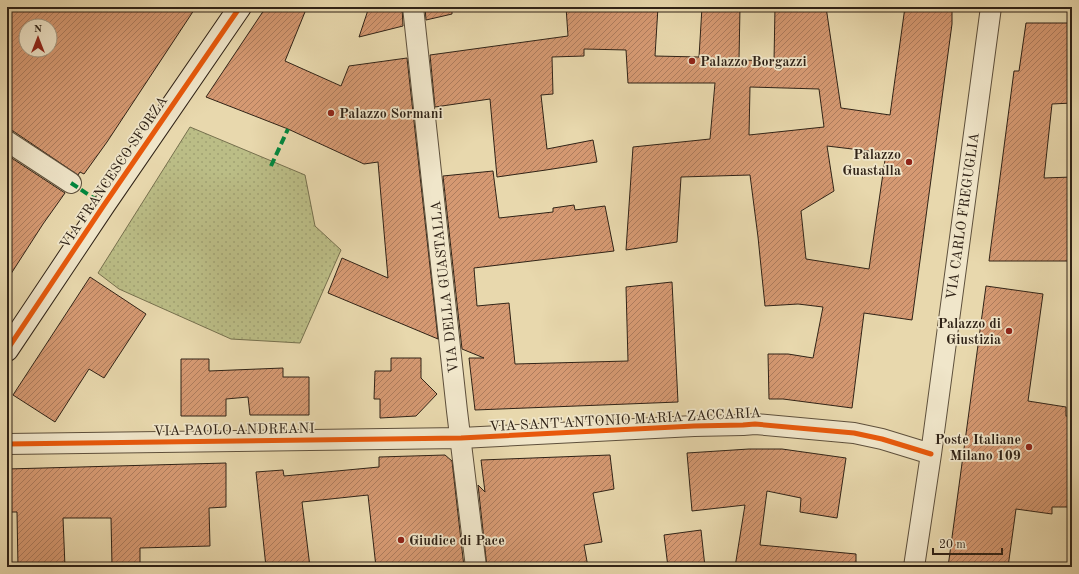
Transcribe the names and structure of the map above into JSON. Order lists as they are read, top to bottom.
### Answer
{
  "streets": {
    "street": [
      "VIA FRANCESCO SFORZA",
      "VIA CARLO FREGUGLIA",
      "VIA DELLA GUASTALLA",
      "VIA SANT'ANTONIO MARIA ZACCARIA",
      "VIA PAOLO ANDREANI"
    ]
  },
  "crossings": [
    ["VIA CARLO FREGUGLIA", "VIA SANT'ANTONIO MARIA ZACCARIA"],
    ["VIA DELLA GUASTALLA", "VIA SANT'ANTONIO MARIA ZACCARIA"],
    ["VIA DELLA GUASTALLA", "VIA PAOLO ANDREANI"],
    ["VIA SANT'ANTONIO MARIA ZACCARIA", "VIA PAOLO ANDREANI"]
  ],
  "places": [
    "Palazzo Borgazzi",
    "Palazzo Sormani",
    "Palazzo Guastalla",
    "Palazzo di Giustizia",
    "Poste Italiane Milano 109",
    "Giudice di Pace"
  ],
  "scale_bar": "20 m",
  "north": "top"
}
